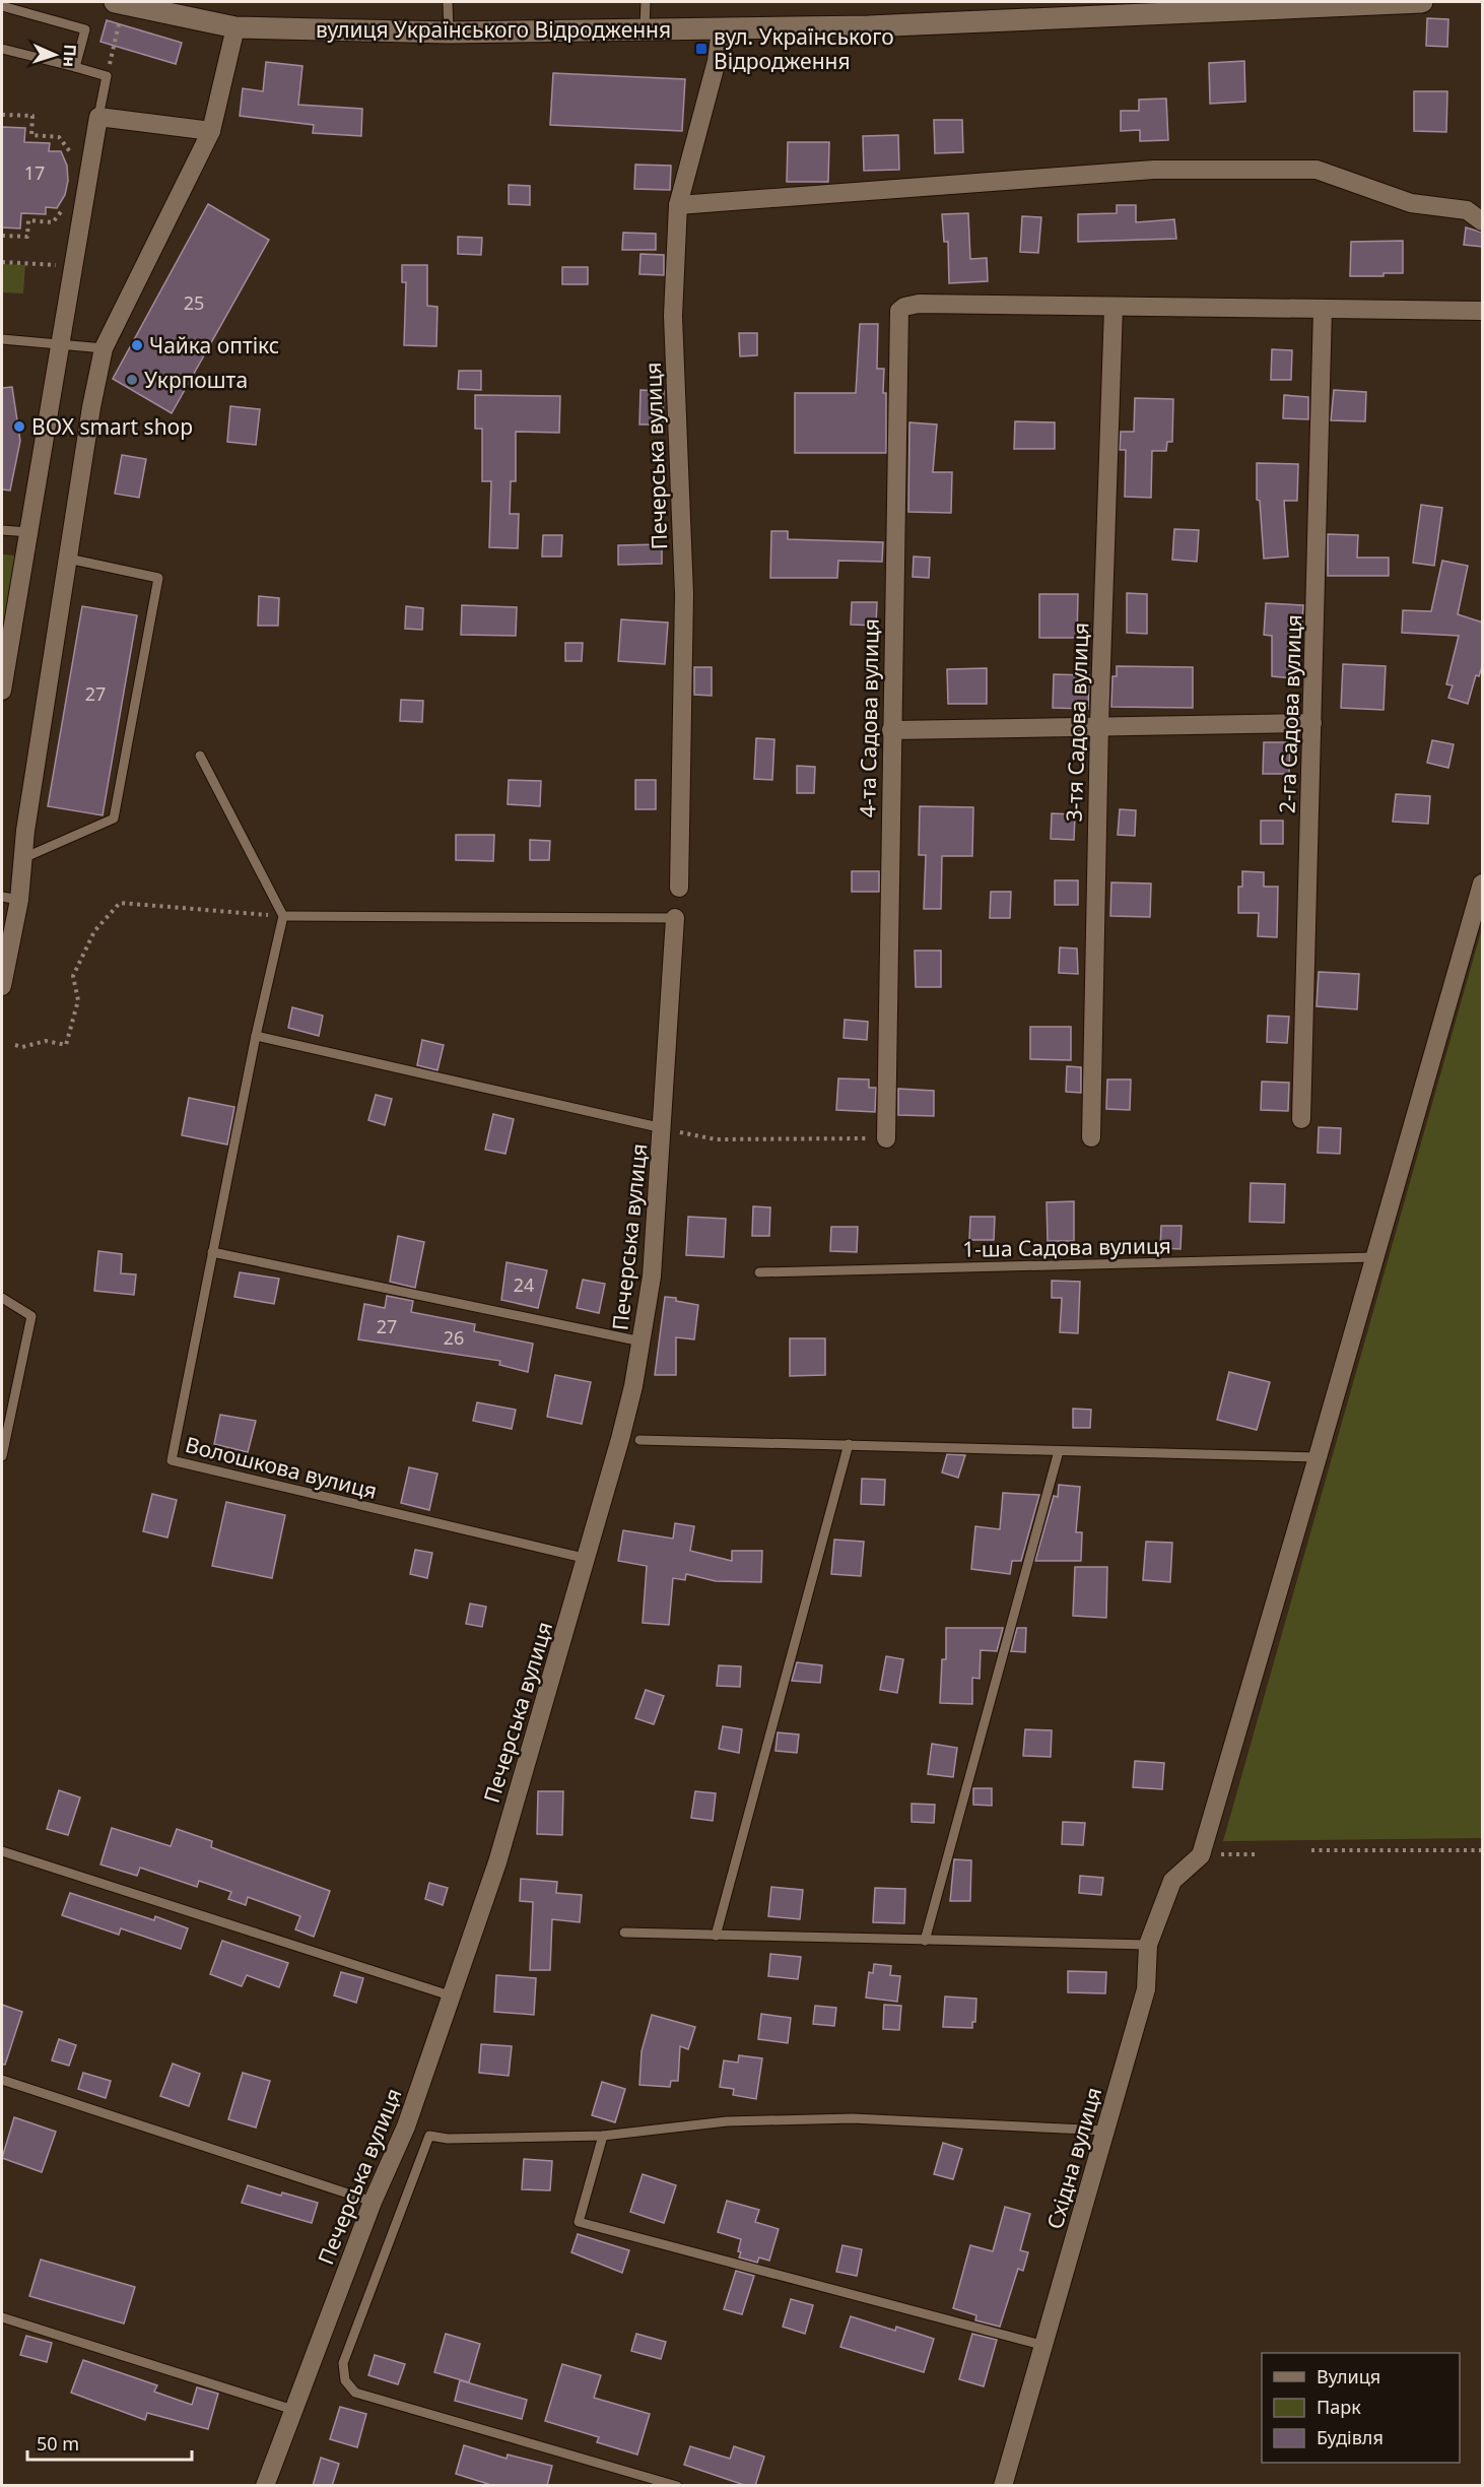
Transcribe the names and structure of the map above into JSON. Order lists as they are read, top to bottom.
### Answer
{
  "streets": {
    "street": [
      "вулиця Українського Відродження",
      "Печерська вулиця",
      "2-га Садова вулиця",
      "4-та Садова вулиця",
      "3-тя Садова вулиця",
      "Східна вулиця"
    ],
    "lane": ["1-ша Садова вулиця", "Волошкова вулиця"]
  },
  "crossings": [
    ["вулиця Українського Відродження", "Печерська вулиця"],
    ["Печерська вулиця", "Волошкова вулиця"],
    ["4-та Садова вулиця", "3-тя Садова вулиця"]
  ],
  "places": {
    "transit": ["вул. Українського Відродження"],
    "other": ["Чайка оптікс", "Укрпошта", "BOX smart shop"]
  },
  "house_numbers": [
    "17",
    "25",
    "27",
    "24",
    "27",
    "26"
  ],
  "legend": ["Вулиця", "Парк", "Будівля"],
  "scale_bar": "50 m",
  "north": "right"
}
